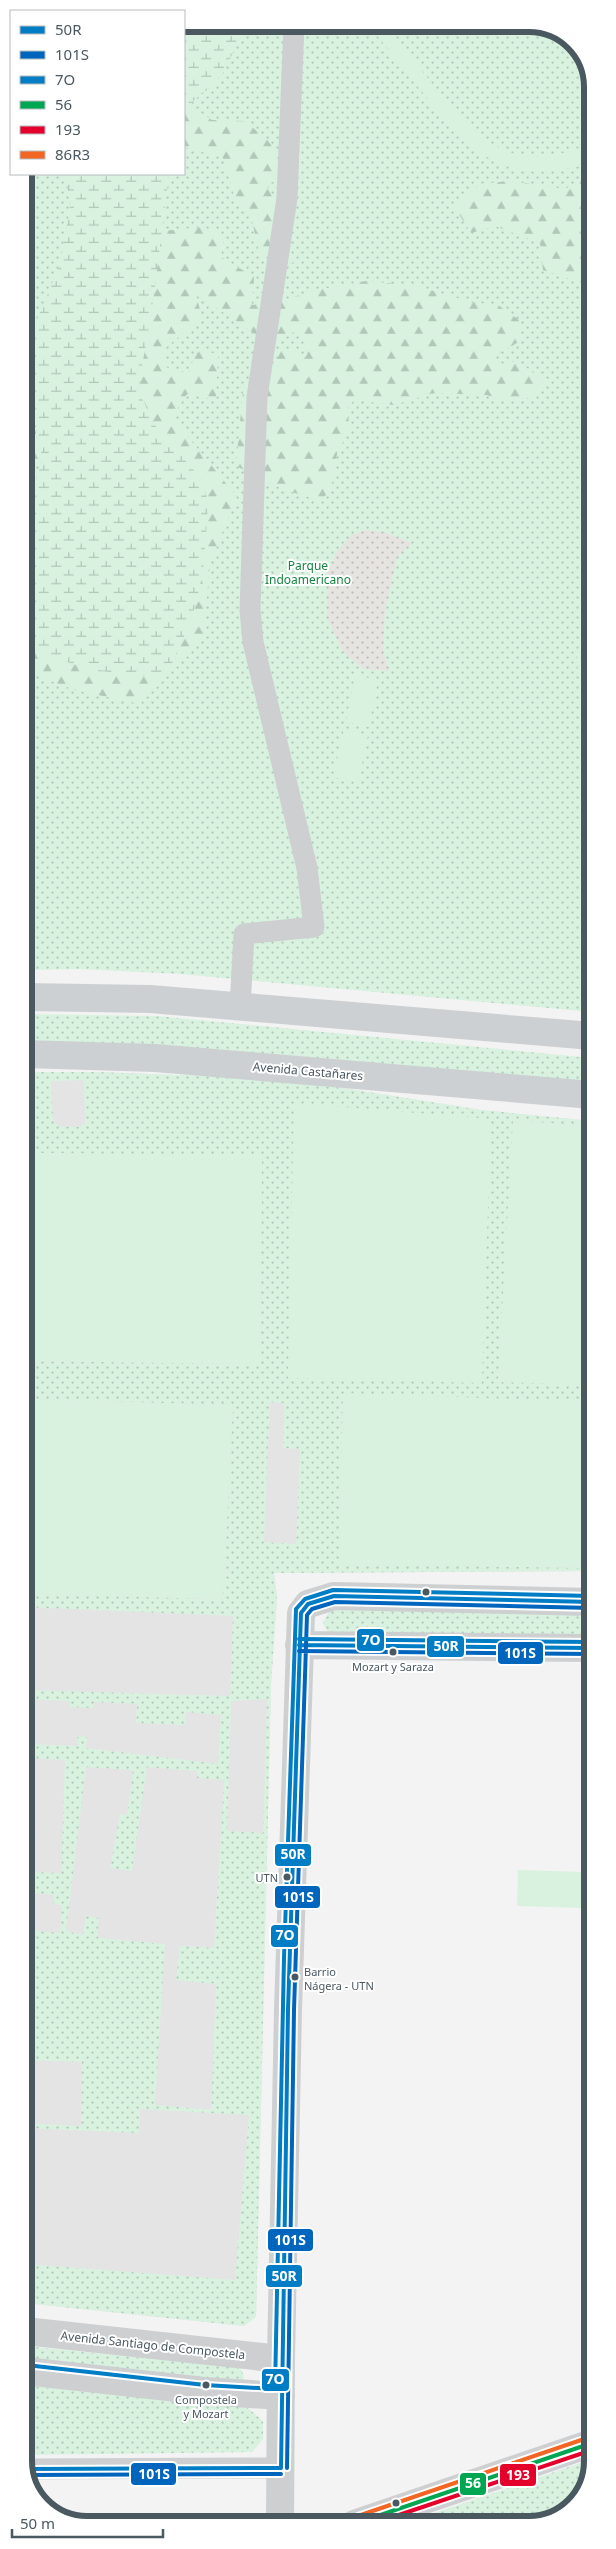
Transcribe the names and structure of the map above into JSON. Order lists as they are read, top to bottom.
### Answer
{
  "streets": {
    "main road": ["Avenida Castañares"],
    "street": ["Avenida Santiago de Compostela"]
  },
  "parks": ["Parque Indoamericano"],
  "places": [
    "Mozart y Saraza",
    "UTN",
    "Barrio Nágera - UTN",
    "Compostela y Mozart"
  ],
  "lines": [
    "transit line 7O",
    "transit line 50R",
    "transit line 101S",
    "transit line 86R3",
    "transit line 56",
    "transit line 193"
  ],
  "legend": [
    "50R",
    "101S",
    "7O",
    "56",
    "193",
    "86R3"
  ],
  "scale_bar": "50 m"
}
